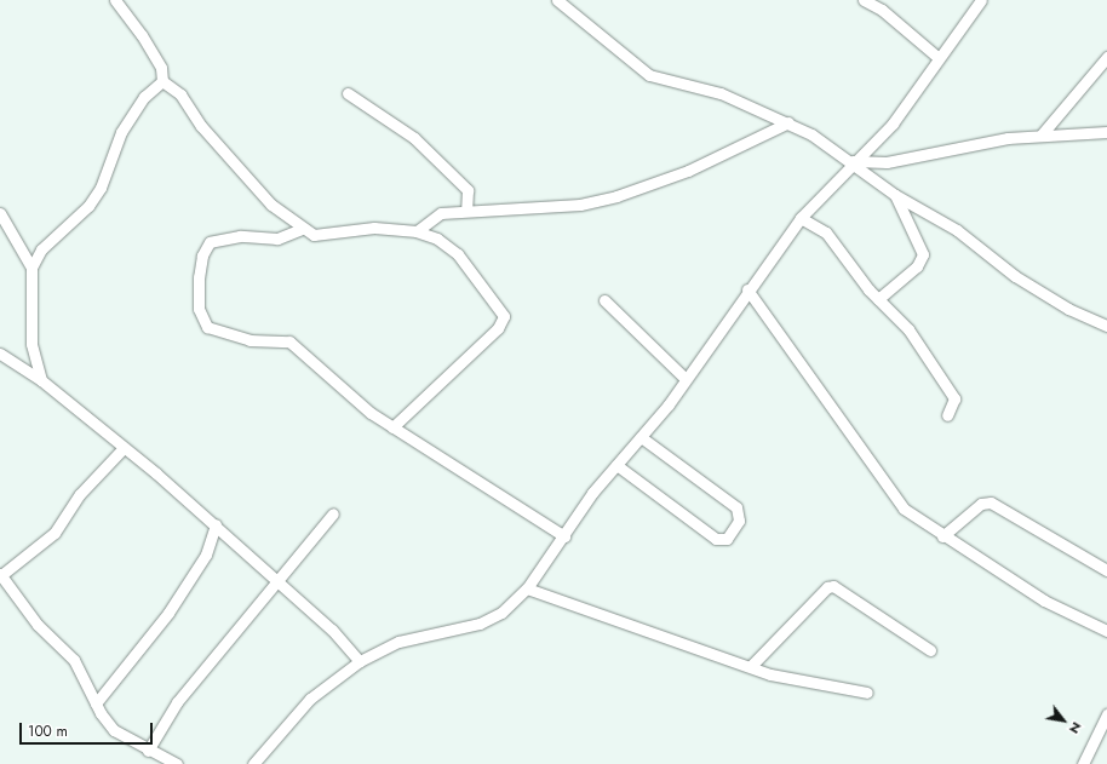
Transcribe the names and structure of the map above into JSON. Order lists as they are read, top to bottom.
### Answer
{
  "scale_bar": "100 m",
  "north": "bottom right"
}
